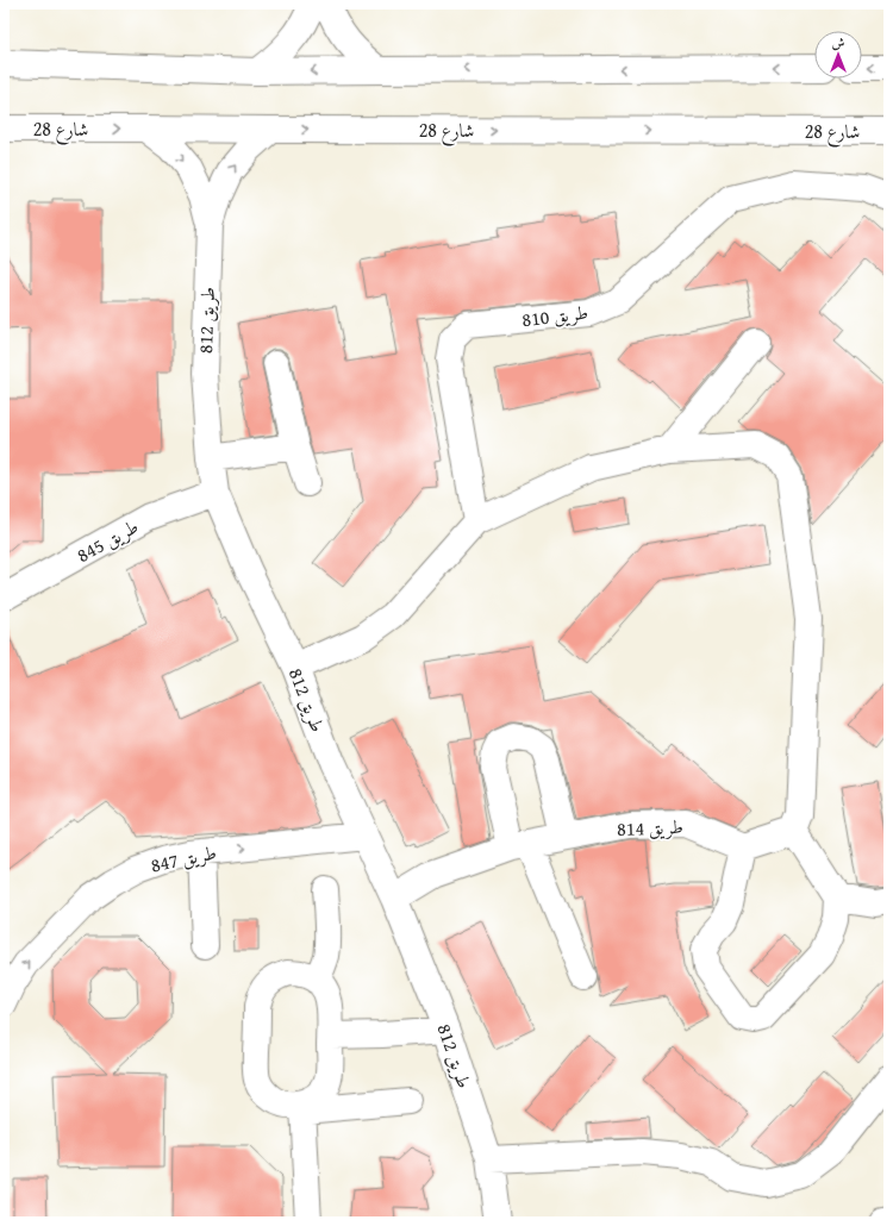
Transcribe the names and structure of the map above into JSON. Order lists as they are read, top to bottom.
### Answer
{
  "streets": {
    "street": [
      "شارع 28",
      "طريق 810",
      "طريق 812",
      "طريق 845",
      "طريق 814",
      "طريق 847"
    ]
  },
  "crossings": [
    ["شارع 28", "طريق 812"],
    ["طريق 812", "طريق 845"],
    ["طريق 812", "طريق 814"],
    ["طريق 812", "طريق 847"]
  ],
  "one_way": ["طريق 847"],
  "north": "top"
}
